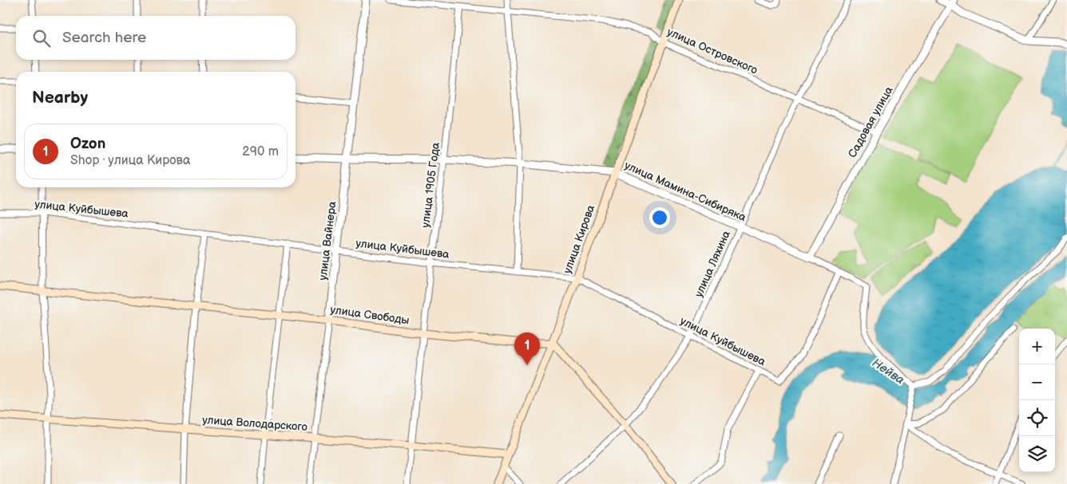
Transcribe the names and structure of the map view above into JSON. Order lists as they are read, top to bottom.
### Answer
{
  "streets": {
    "main road": ["улица Кирова", "улица Свободы", "улица Володарского"],
    "street": [
      "улица Островского",
      "Садовая улица",
      "улица 1905 Года",
      "улица Мамина-Сибиряка",
      "улица Куйбышева",
      "улица Вайнера",
      "улица Ляхина"
    ]
  },
  "crossings": [
    ["улица Островского", "Садовая улица"],
    ["улица Островского", "улица 1905 Года"],
    ["улица Островского", "улица Кирова"],
    ["улица Островского", "улица Ляхина"],
    ["Садовая улица", "улица Мамина-Сибиряка"],
    ["улица 1905 Года", "улица Мамина-Сибиряка"],
    ["улица 1905 Года", "улица Куйбышева"],
    ["улица 1905 Года", "улица Свободы"],
    ["улица 1905 Года", "улица Володарского"],
    ["улица Мамина-Сибиряка", "улица Куйбышева"],
    ["улица Мамина-Сибиряка", "улица Кирова"],
    ["улица Мамина-Сибиряка", "улица Вайнера"],
    ["улица Мамина-Сибиряка", "улица Ляхина"],
    ["улица Куйбышева", "улица Кирова"],
    ["улица Куйбышева", "улица Вайнера"],
    ["улица Куйбышева", "улица Ляхина"],
    ["улица Кирова", "улица Свободы"],
    ["улица Кирова", "улица Володарского"],
    ["улица Вайнера", "улица Свободы"],
    ["улица Вайнера", "улица Володарского"]
  ],
  "water": ["Нейва"],
  "page": {
    "search": "Search here",
    "heading": "Nearby",
    "list": [
      {
        "mark": "1",
        "name": "Ozon",
        "note": "Shop · улица Кирова",
        "value": "290 m"
      }
    ],
    "map_buttons": ["+", "−"],
    "pins": "1"
  }
}
